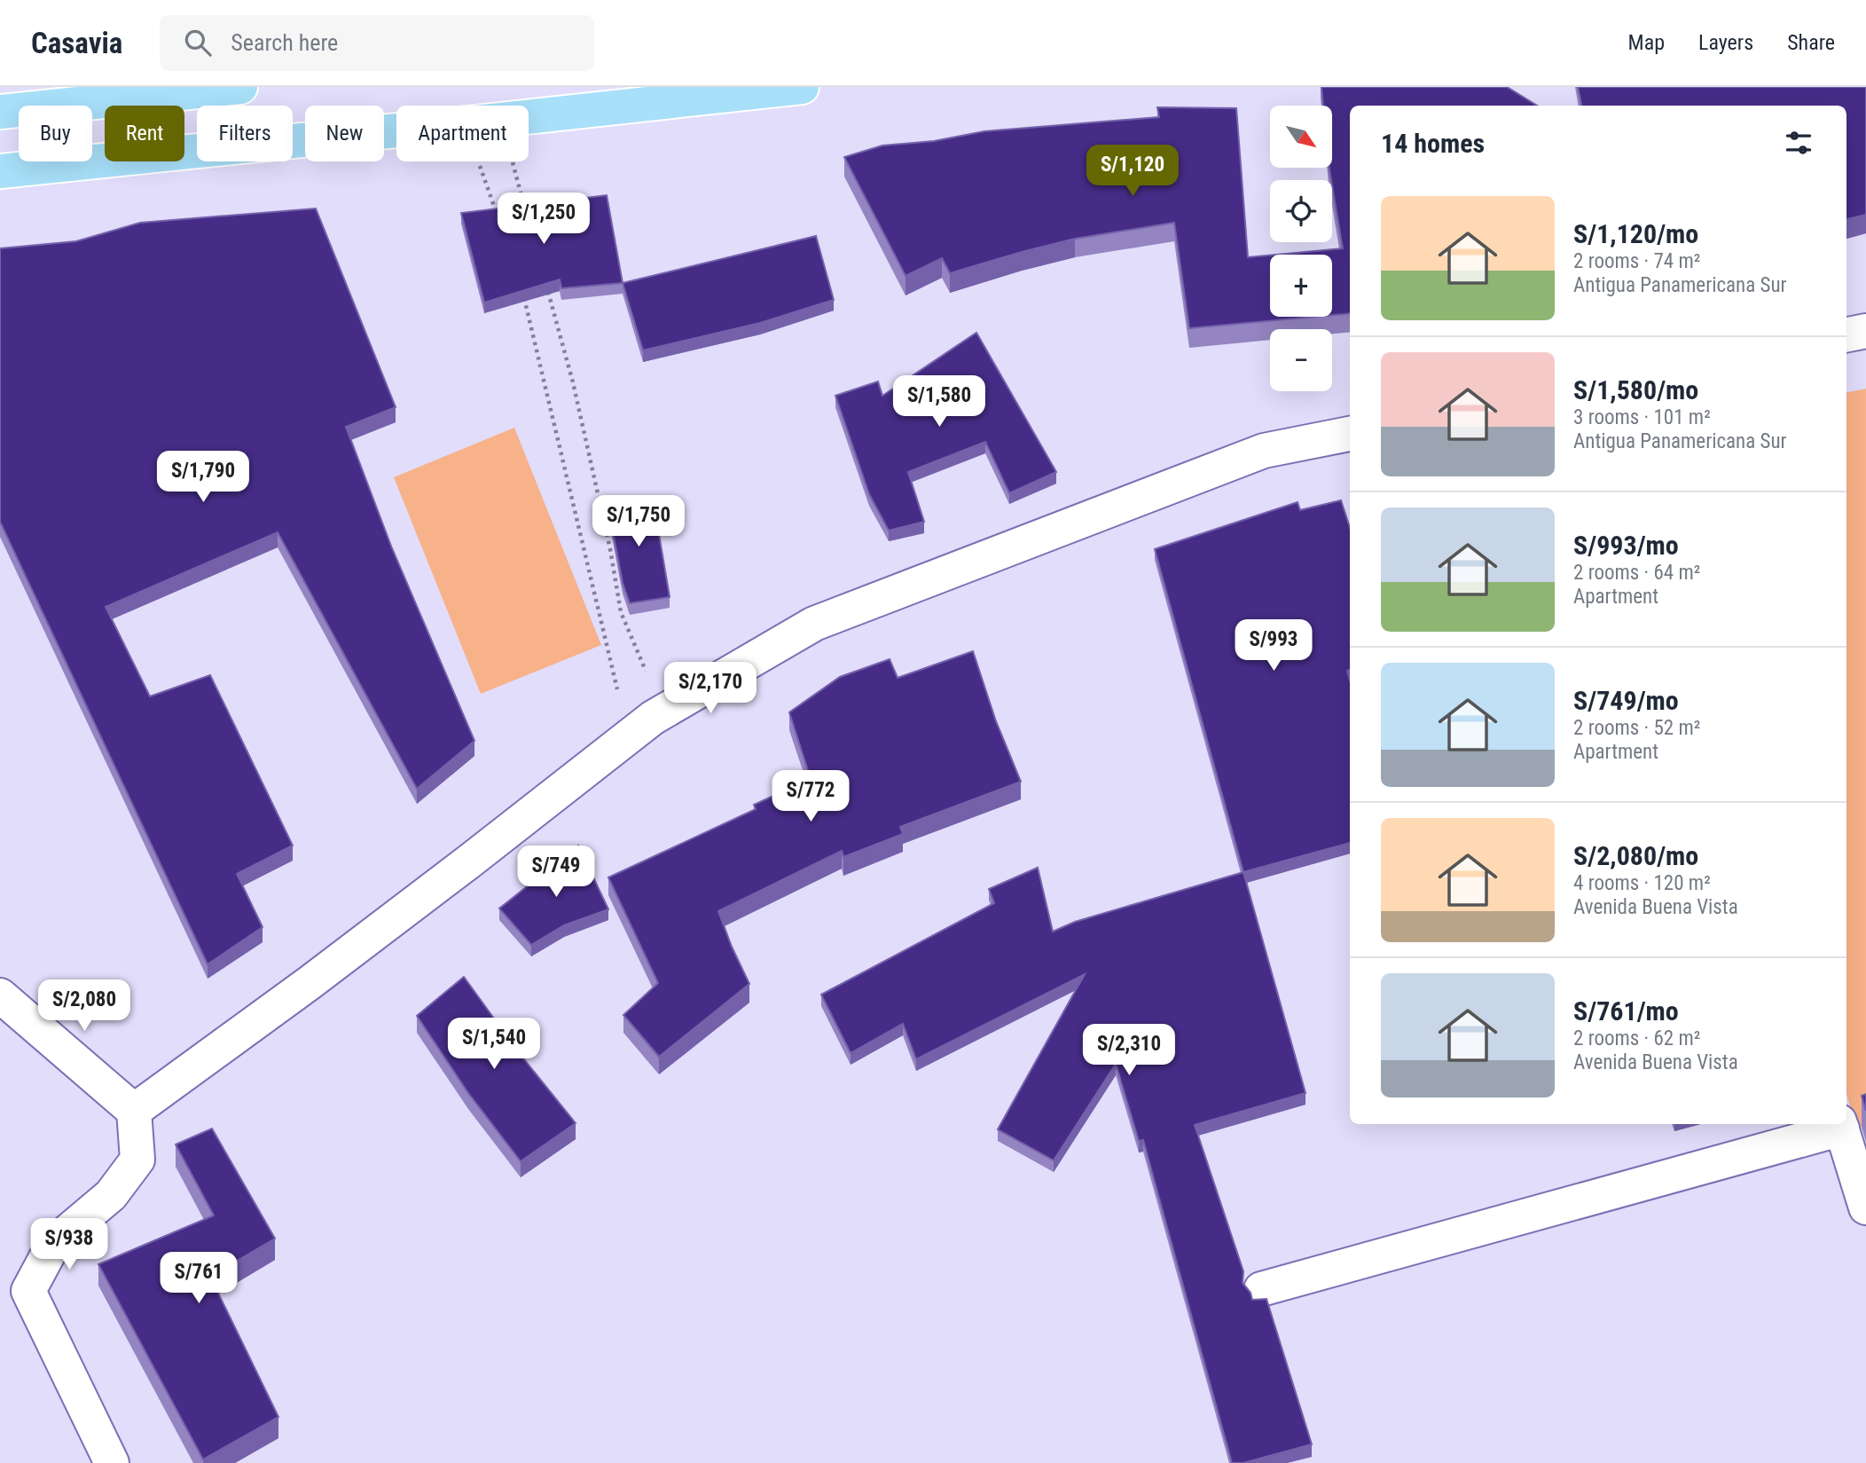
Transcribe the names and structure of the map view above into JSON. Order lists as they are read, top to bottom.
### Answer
{
  "north": "bottom right",
  "page": {
    "header": "Casavia",
    "search": "Search here",
    "nav": ["Map", "Layers", "Share"],
    "map_buttons": ["+", "−"],
    "chip": [
      "Buy",
      "Rent",
      "Filters",
      "New",
      "Apartment"
    ],
    "heading": "14 homes",
    "price": [
      "S/1,120",
      "S/1,250",
      "S/1,580",
      "S/1,790",
      "S/1,750",
      "S/993",
      "S/2,170",
      "S/772",
      "S/749",
      "S/2,080",
      "S/1,540",
      "S/2,310",
      "S/938",
      "S/761"
    ],
    "list": [
      {
        "name": "S/1,120/mo",
        "note": "2 rooms · 74 m² · Antigua Panamericana Sur"
      },
      {
        "name": "S/1,580/mo",
        "note": "3 rooms · 101 m² · Antigua Panamericana Sur"
      },
      {
        "name": "S/993/mo",
        "note": "2 rooms · 64 m² · Apartment"
      },
      {
        "name": "S/749/mo",
        "note": "2 rooms · 52 m² · Apartment"
      },
      {
        "name": "S/2,080/mo",
        "note": "4 rooms · 120 m² · Avenida Buena Vista"
      },
      {
        "name": "S/761/mo",
        "note": "2 rooms · 62 m² · Avenida Buena Vista"
      }
    ]
  }
}
